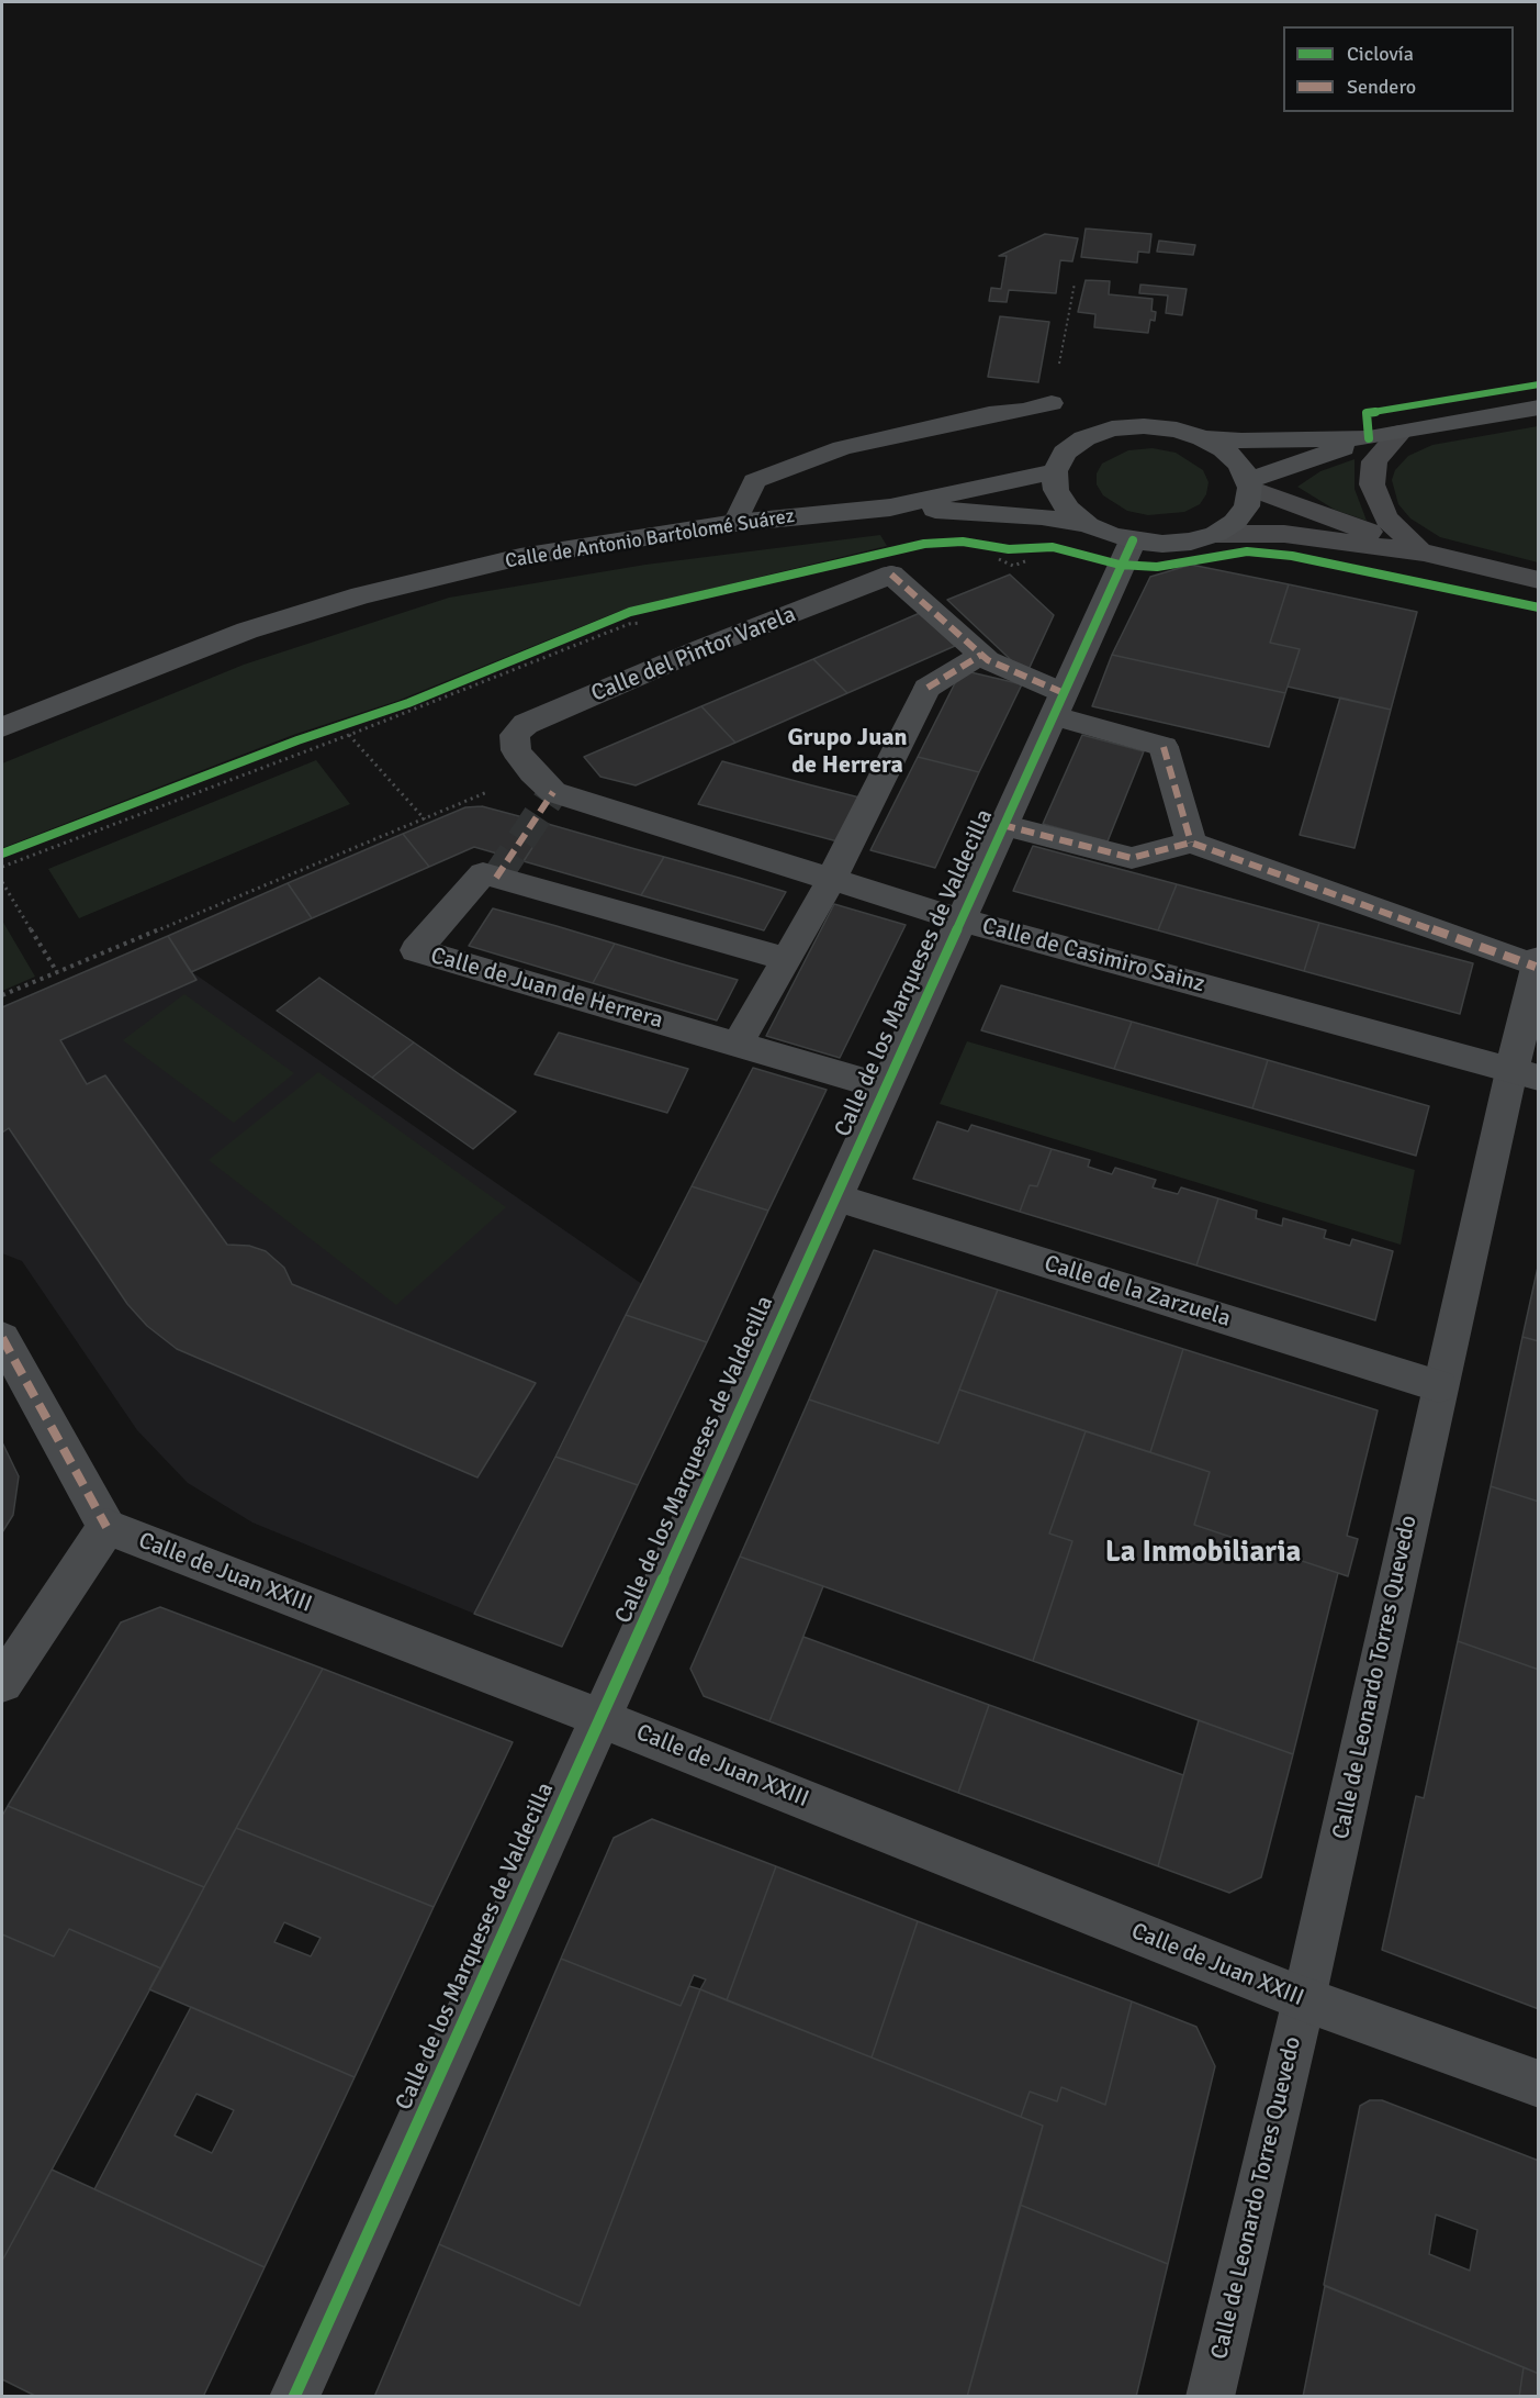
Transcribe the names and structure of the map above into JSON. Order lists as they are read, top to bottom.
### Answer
{
  "streets": {
    "main road": ["Calle de Antonio Bartolomé Suárez"],
    "street": [
      "Calle del Pintor Varela",
      "Calle de Casimiro Sainz",
      "Calle de los Marqueses de Valdecilla",
      "Calle de Juan de Herrera",
      "Calle de la Zarzuela",
      "Calle de Juan XXIII",
      "Calle de Leonardo Torres Quevedo"
    ]
  },
  "crossings": [
    ["Calle de Antonio Bartolomé Suárez", "Calle de los Marqueses de Valdecilla"],
    ["Calle del Pintor Varela", "Calle de Casimiro Sainz"],
    ["Calle de Casimiro Sainz", "Calle de los Marqueses de Valdecilla"],
    ["Calle de Casimiro Sainz", "Calle de Leonardo Torres Quevedo"],
    ["Calle de los Marqueses de Valdecilla", "Calle de Juan de Herrera"],
    ["Calle de los Marqueses de Valdecilla", "Calle de la Zarzuela"],
    ["Calle de los Marqueses de Valdecilla", "Calle de Juan XXIII"],
    ["Calle de la Zarzuela", "Calle de Leonardo Torres Quevedo"],
    ["Calle de Juan XXIII", "Calle de Leonardo Torres Quevedo"]
  ],
  "districts": ["Grupo Juan de Herrera", "La Inmobiliaria"],
  "legend": ["Ciclovía", "Sendero"]
}
